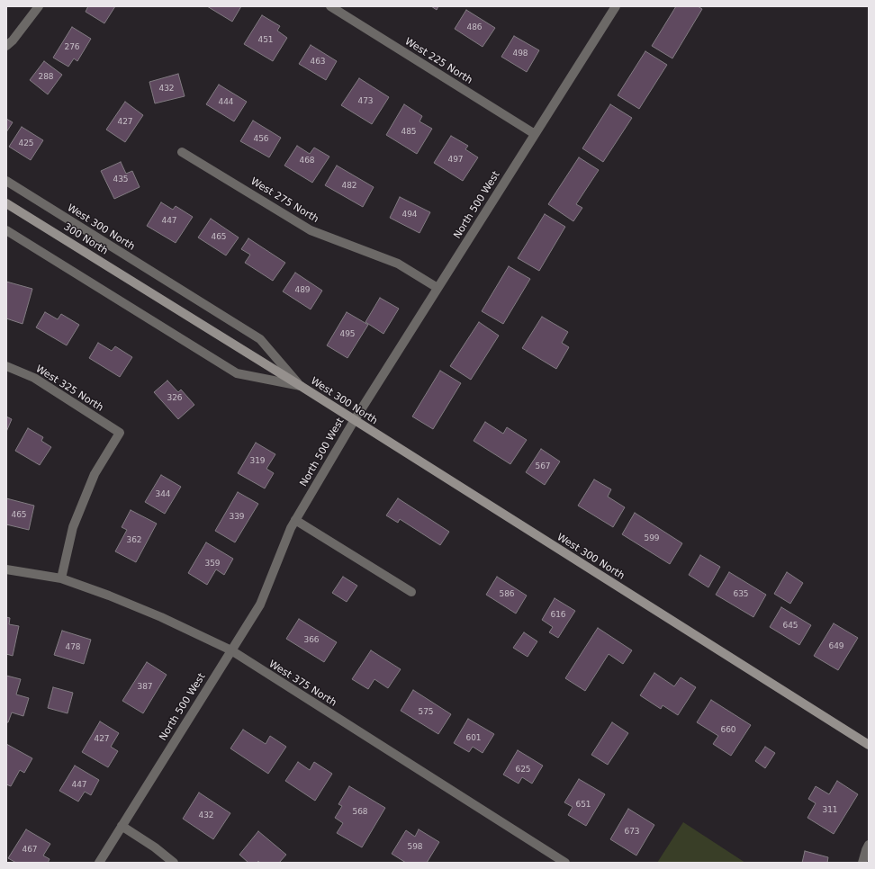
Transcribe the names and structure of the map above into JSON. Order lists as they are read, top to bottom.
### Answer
{
  "streets": {
    "main road": ["West 300 North", "300 North"],
    "street": [
      "West 225 North",
      "West 275 North",
      "North 500 West",
      "West 325 North",
      "West 375 North"
    ]
  },
  "crossings": [
    ["West 225 North", "North 500 West"],
    ["West 275 North", "North 500 West"],
    ["North 500 West", "West 300 North"],
    ["North 500 West", "West 375 North"],
    ["West 300 North", "300 North"],
    ["West 325 North", "West 375 North"]
  ],
  "house_numbers": [
    "486",
    "451",
    "276",
    "498",
    "463",
    "288",
    "432",
    "473",
    "444",
    "427",
    "485",
    "456",
    "425",
    "497",
    "468",
    "435",
    "482",
    "494",
    "447",
    "465",
    "489",
    "495",
    "326",
    "319",
    "567",
    "344",
    "465",
    "339",
    "599",
    "362",
    "359",
    "586",
    "635",
    "616",
    "645",
    "366",
    "649",
    "478",
    "387",
    "575",
    "660",
    "601",
    "427",
    "625",
    "447",
    "651",
    "311",
    "568",
    "432",
    "673",
    "598",
    "467"
  ]
}
